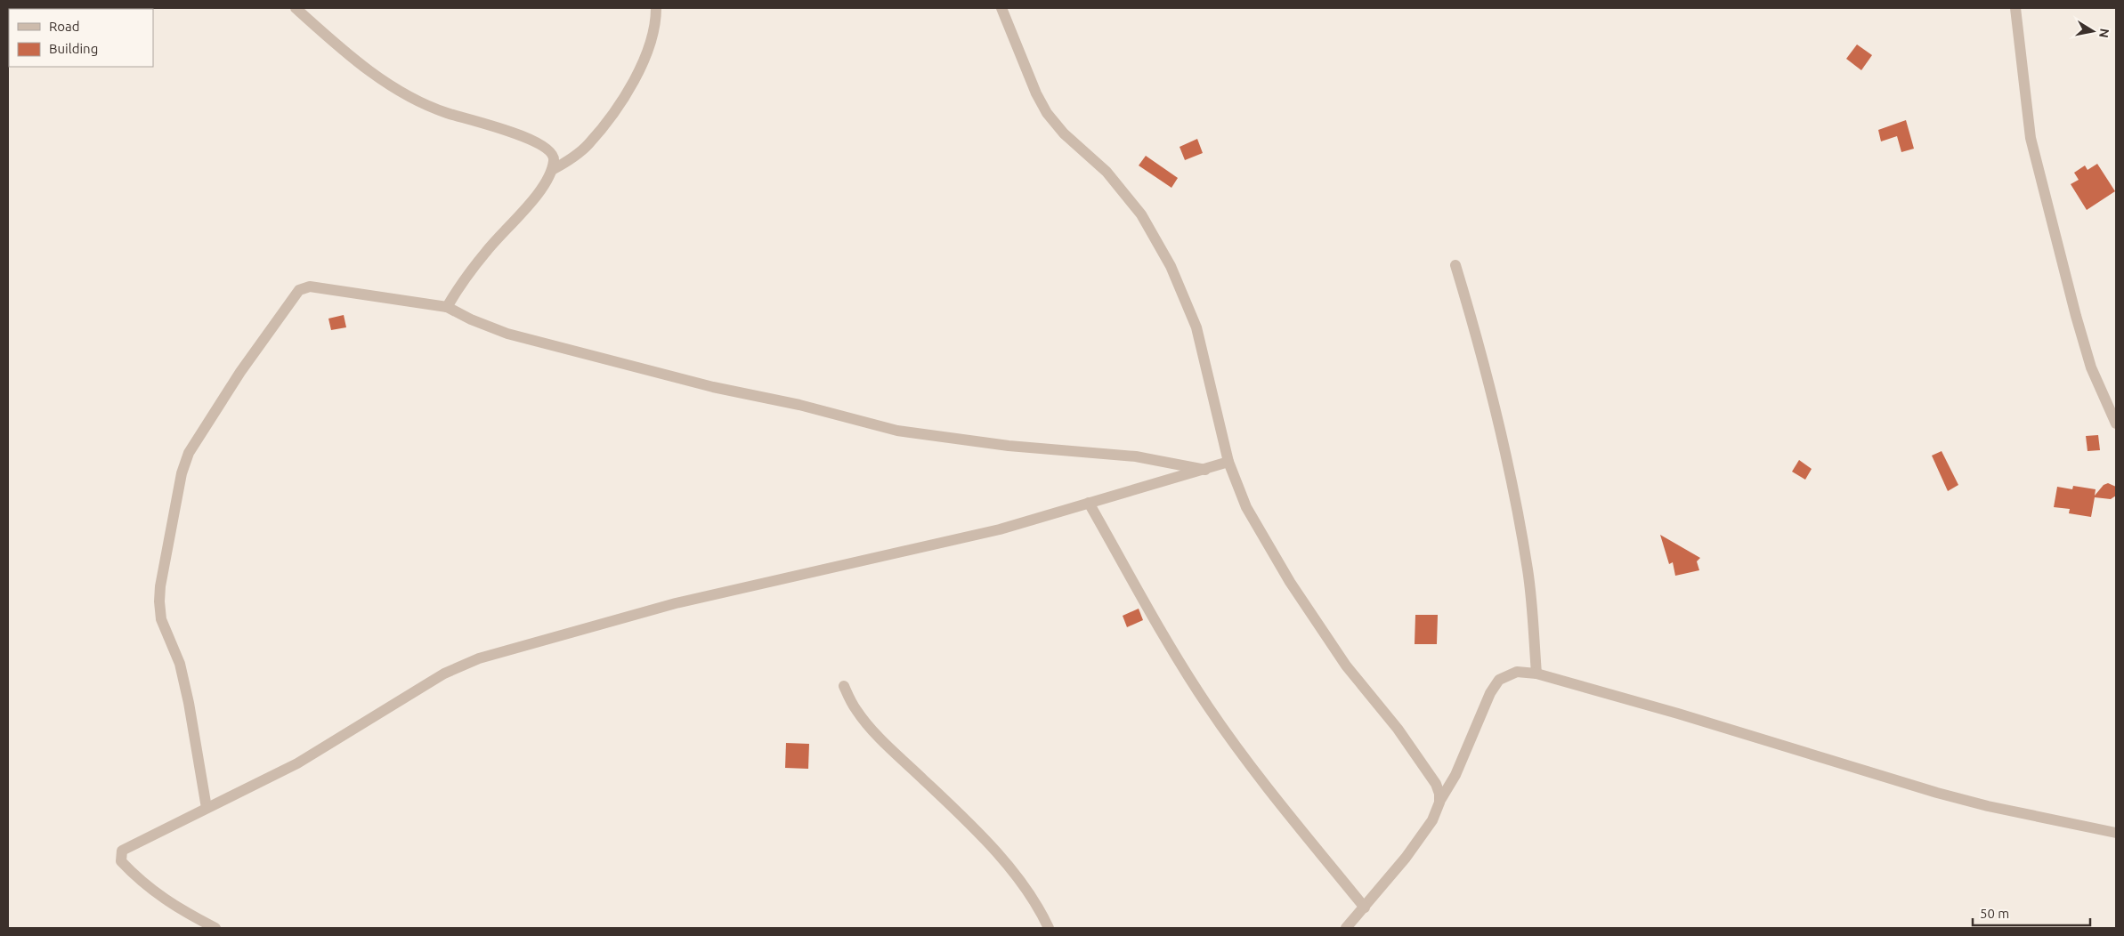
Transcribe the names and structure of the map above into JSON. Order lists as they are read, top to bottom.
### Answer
{
  "legend": ["Road", "Building"],
  "scale_bar": "50 m",
  "north": "right"
}
